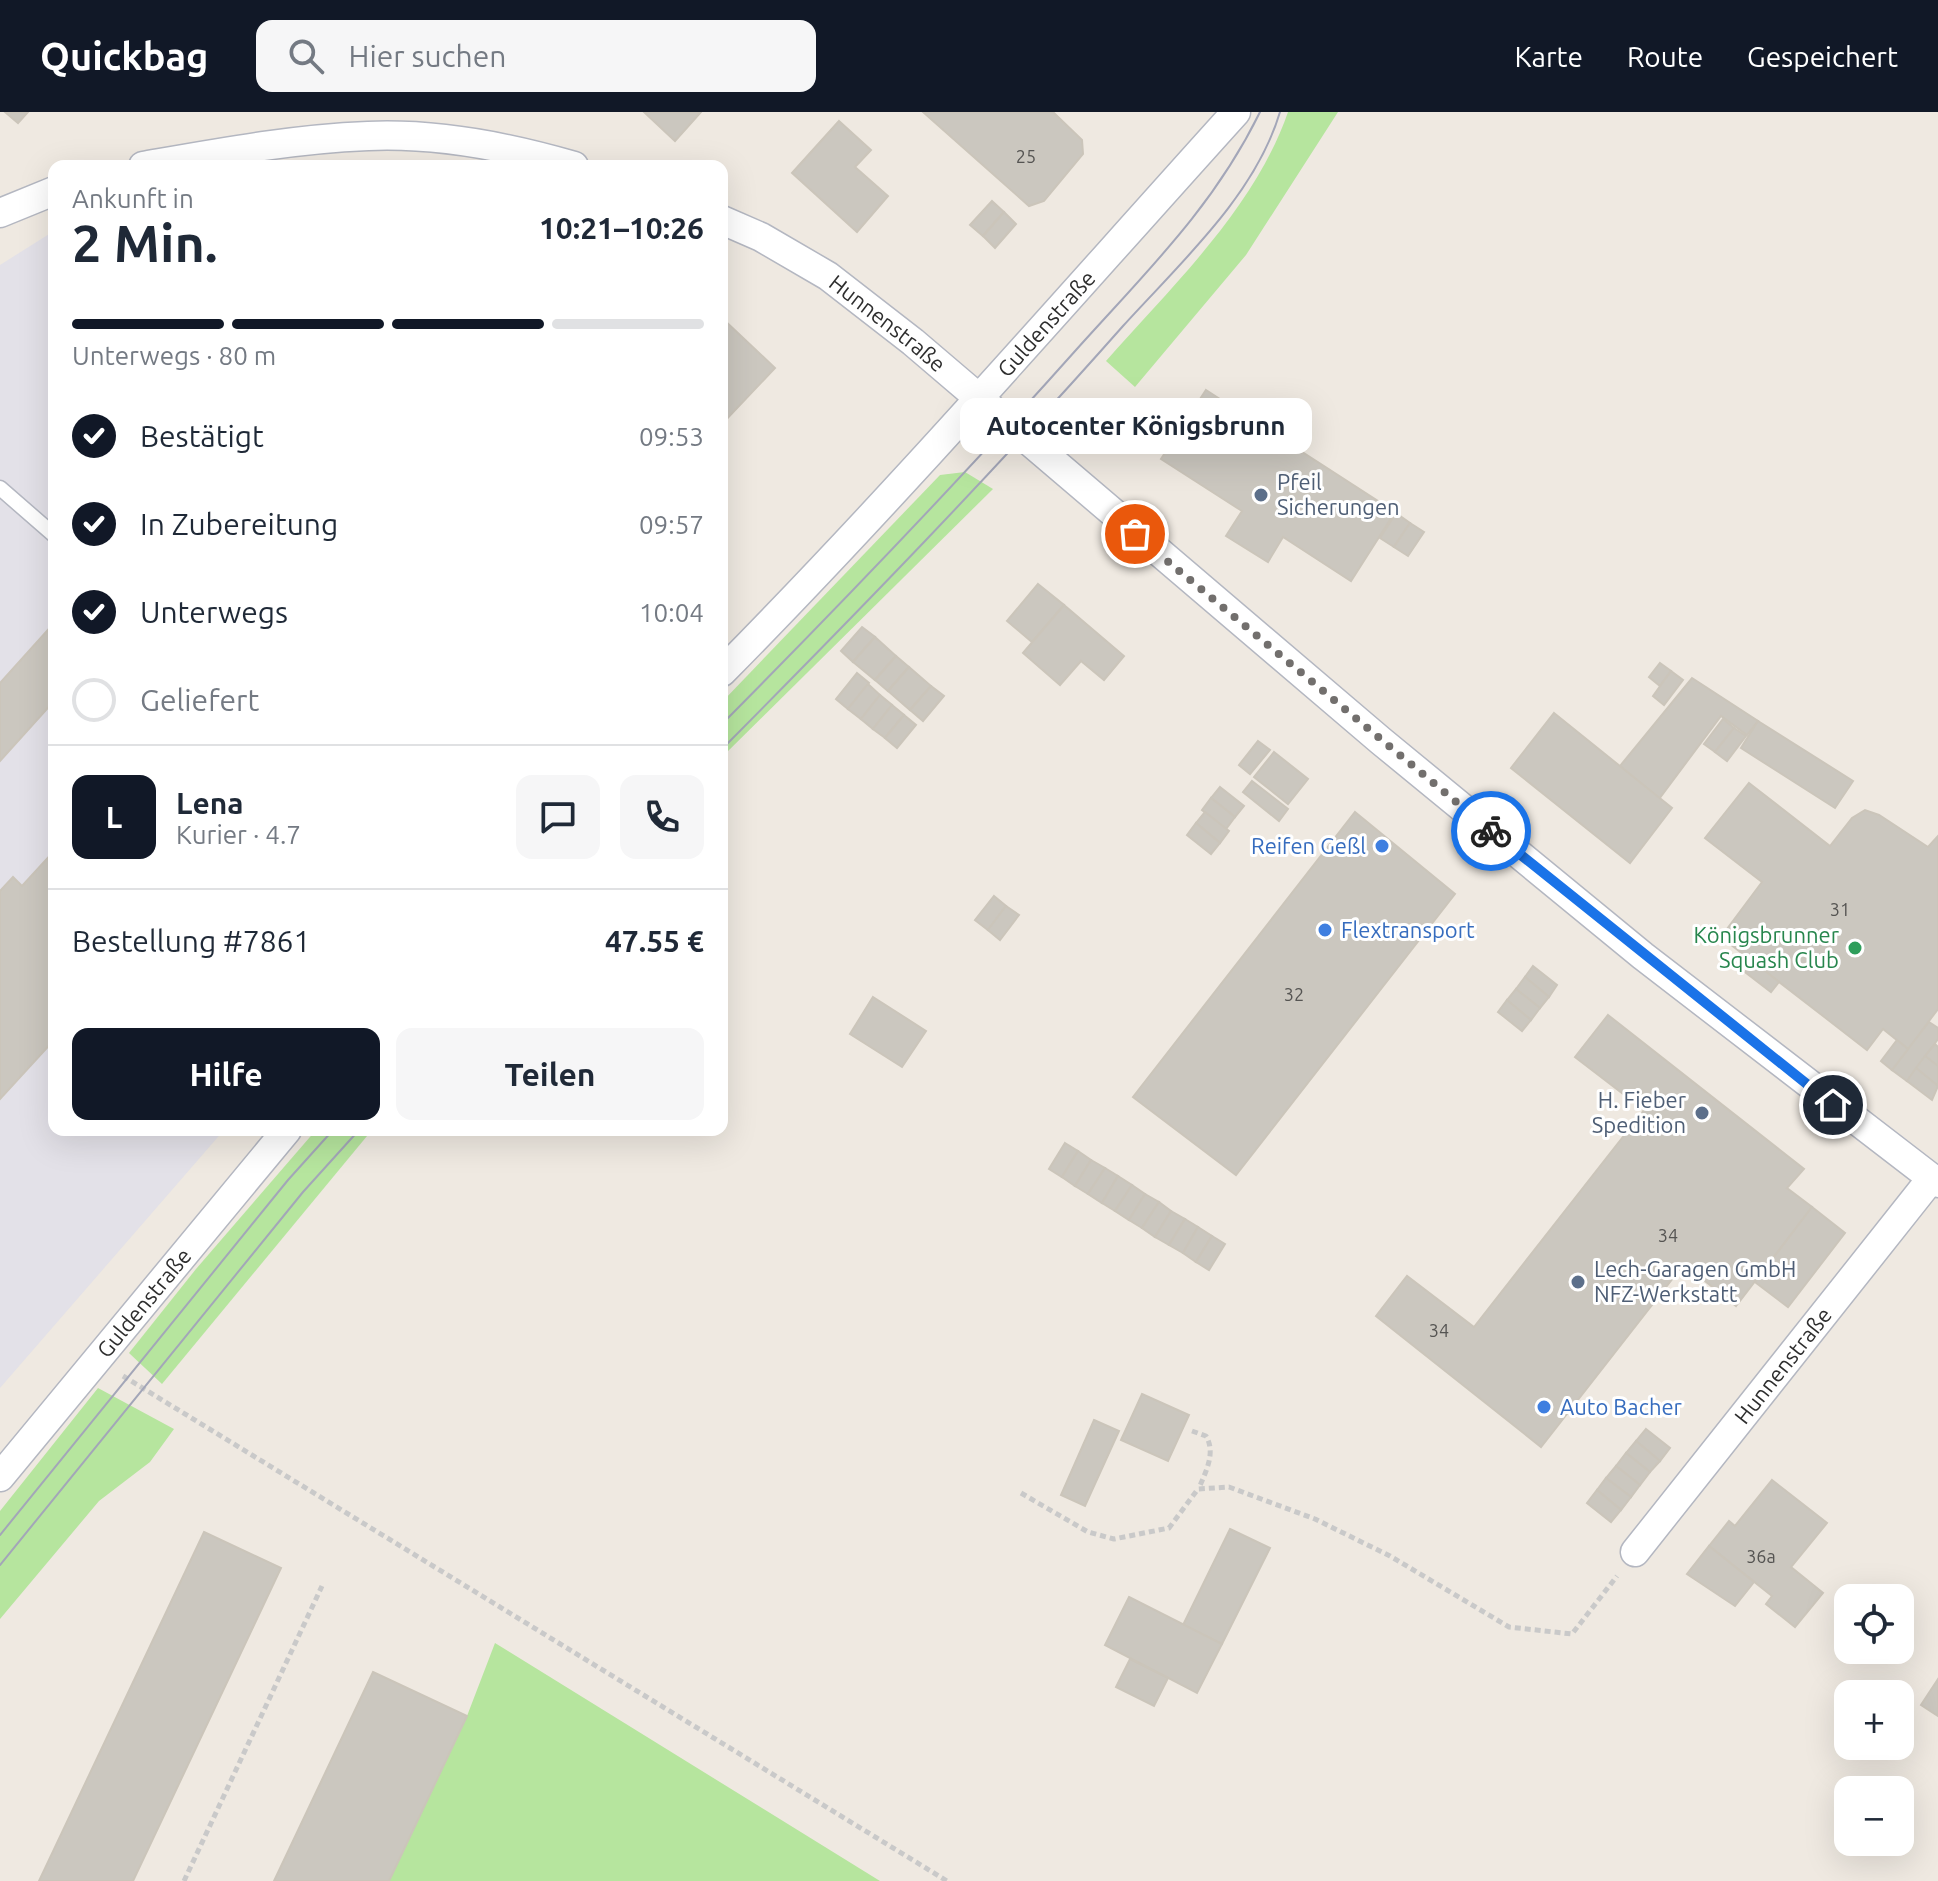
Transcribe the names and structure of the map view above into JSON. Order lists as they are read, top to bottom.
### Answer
{
  "streets": {
    "street": ["Guldenstraße", "Hunnenstraße"]
  },
  "crossings": [
    ["Guldenstraße", "Hunnenstraße"]
  ],
  "places": [
    "Pfeil Sicherungen",
    "Autocenter Königsbrunn",
    "Reifen Geßl",
    "Flextransport",
    "Königsbrunner Squash Club",
    "H. Fieber Spedition",
    "Lech-Garagen GmbH NFZ-Werkstatt",
    "Auto Bacher"
  ],
  "house_numbers": [
    "25",
    "31",
    "32",
    "34",
    "34",
    "36a"
  ],
  "page": {
    "header": "Quickbag",
    "search": "Hier suchen",
    "nav": ["Karte", "Route", "Gespeichert"],
    "heading": ["2 Min.", "Ankunft in", "10:21–10:26"],
    "panel": [
      "Lena",
      "Kurier · 4.7",
      "Bestellung #7861",
      "47.55 €"
    ],
    "bar": "Unterwegs · 80 m",
    "list": [
      ["Bestätigt", "09:53"],
      ["In Zubereitung", "09:57"],
      ["Unterwegs", "10:04"],
      "Geliefert"
    ],
    "bubble": "Autocenter Königsbrunn",
    "round": "L",
    "buttons": ["Hilfe", "Teilen"],
    "map_buttons": ["+", "−"]
  }
}
